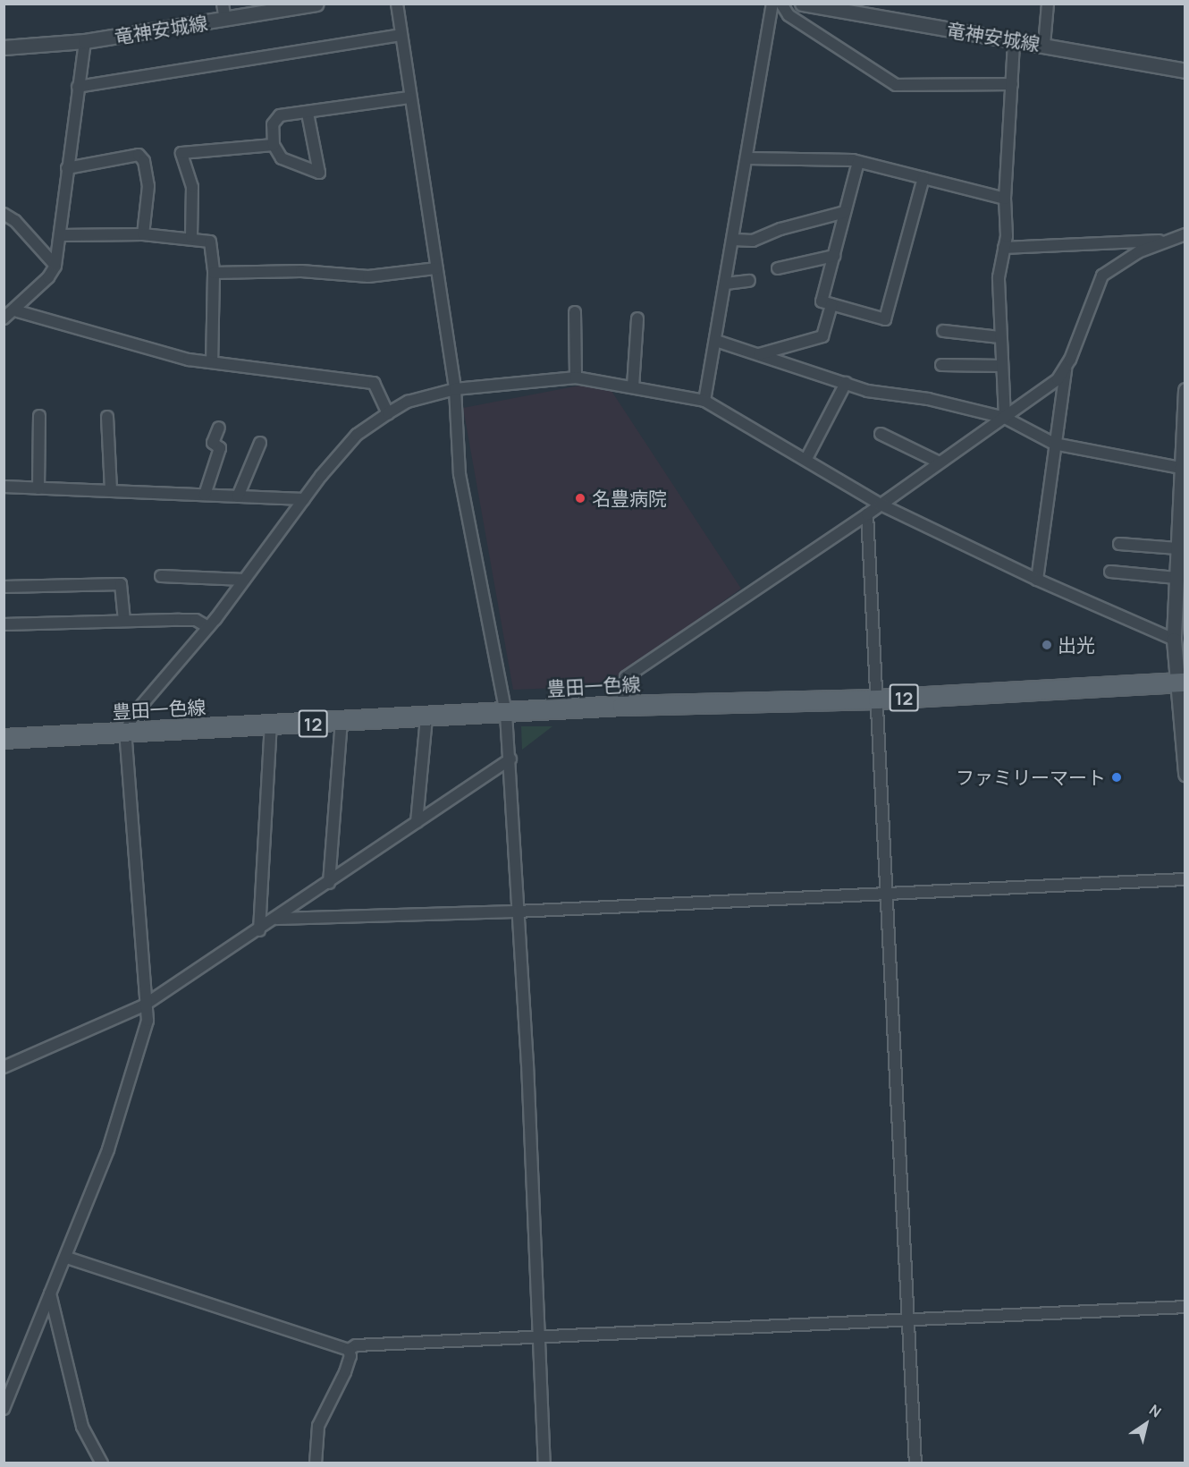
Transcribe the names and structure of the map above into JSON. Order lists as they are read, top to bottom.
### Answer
{
  "streets": {
    "main road": ["豊田一色線", "12"],
    "street": ["竜神安城線"]
  },
  "places": ["名豊病院", "出光", "ファミリーマート"],
  "north": "top right"
}
